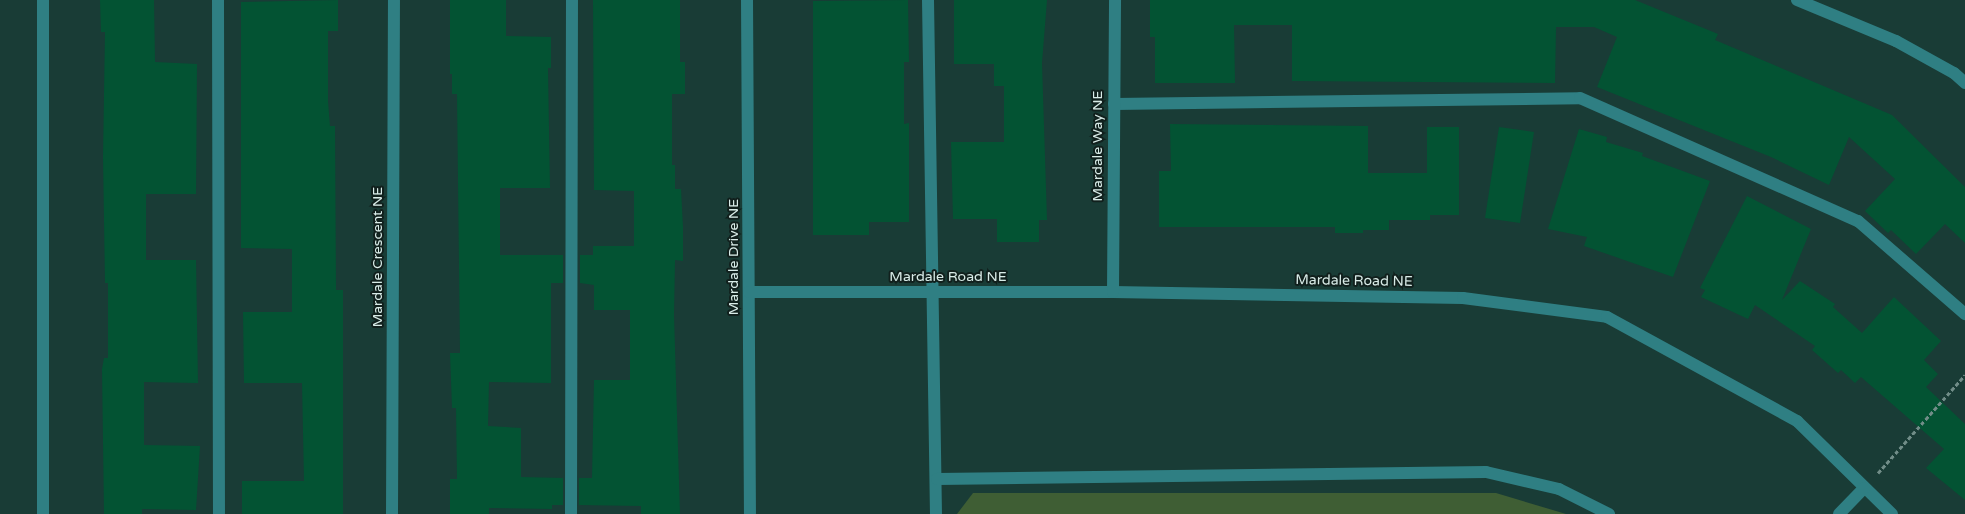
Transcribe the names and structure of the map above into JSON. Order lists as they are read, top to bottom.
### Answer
{
  "streets": {
    "street": [
      "Mardale Way NE",
      "Mardale Crescent NE",
      "Mardale Drive NE",
      "Mardale Road NE"
    ]
  },
  "crossings": [
    ["Mardale Way NE", "Mardale Road NE"],
    ["Mardale Drive NE", "Mardale Road NE"]
  ]
}
